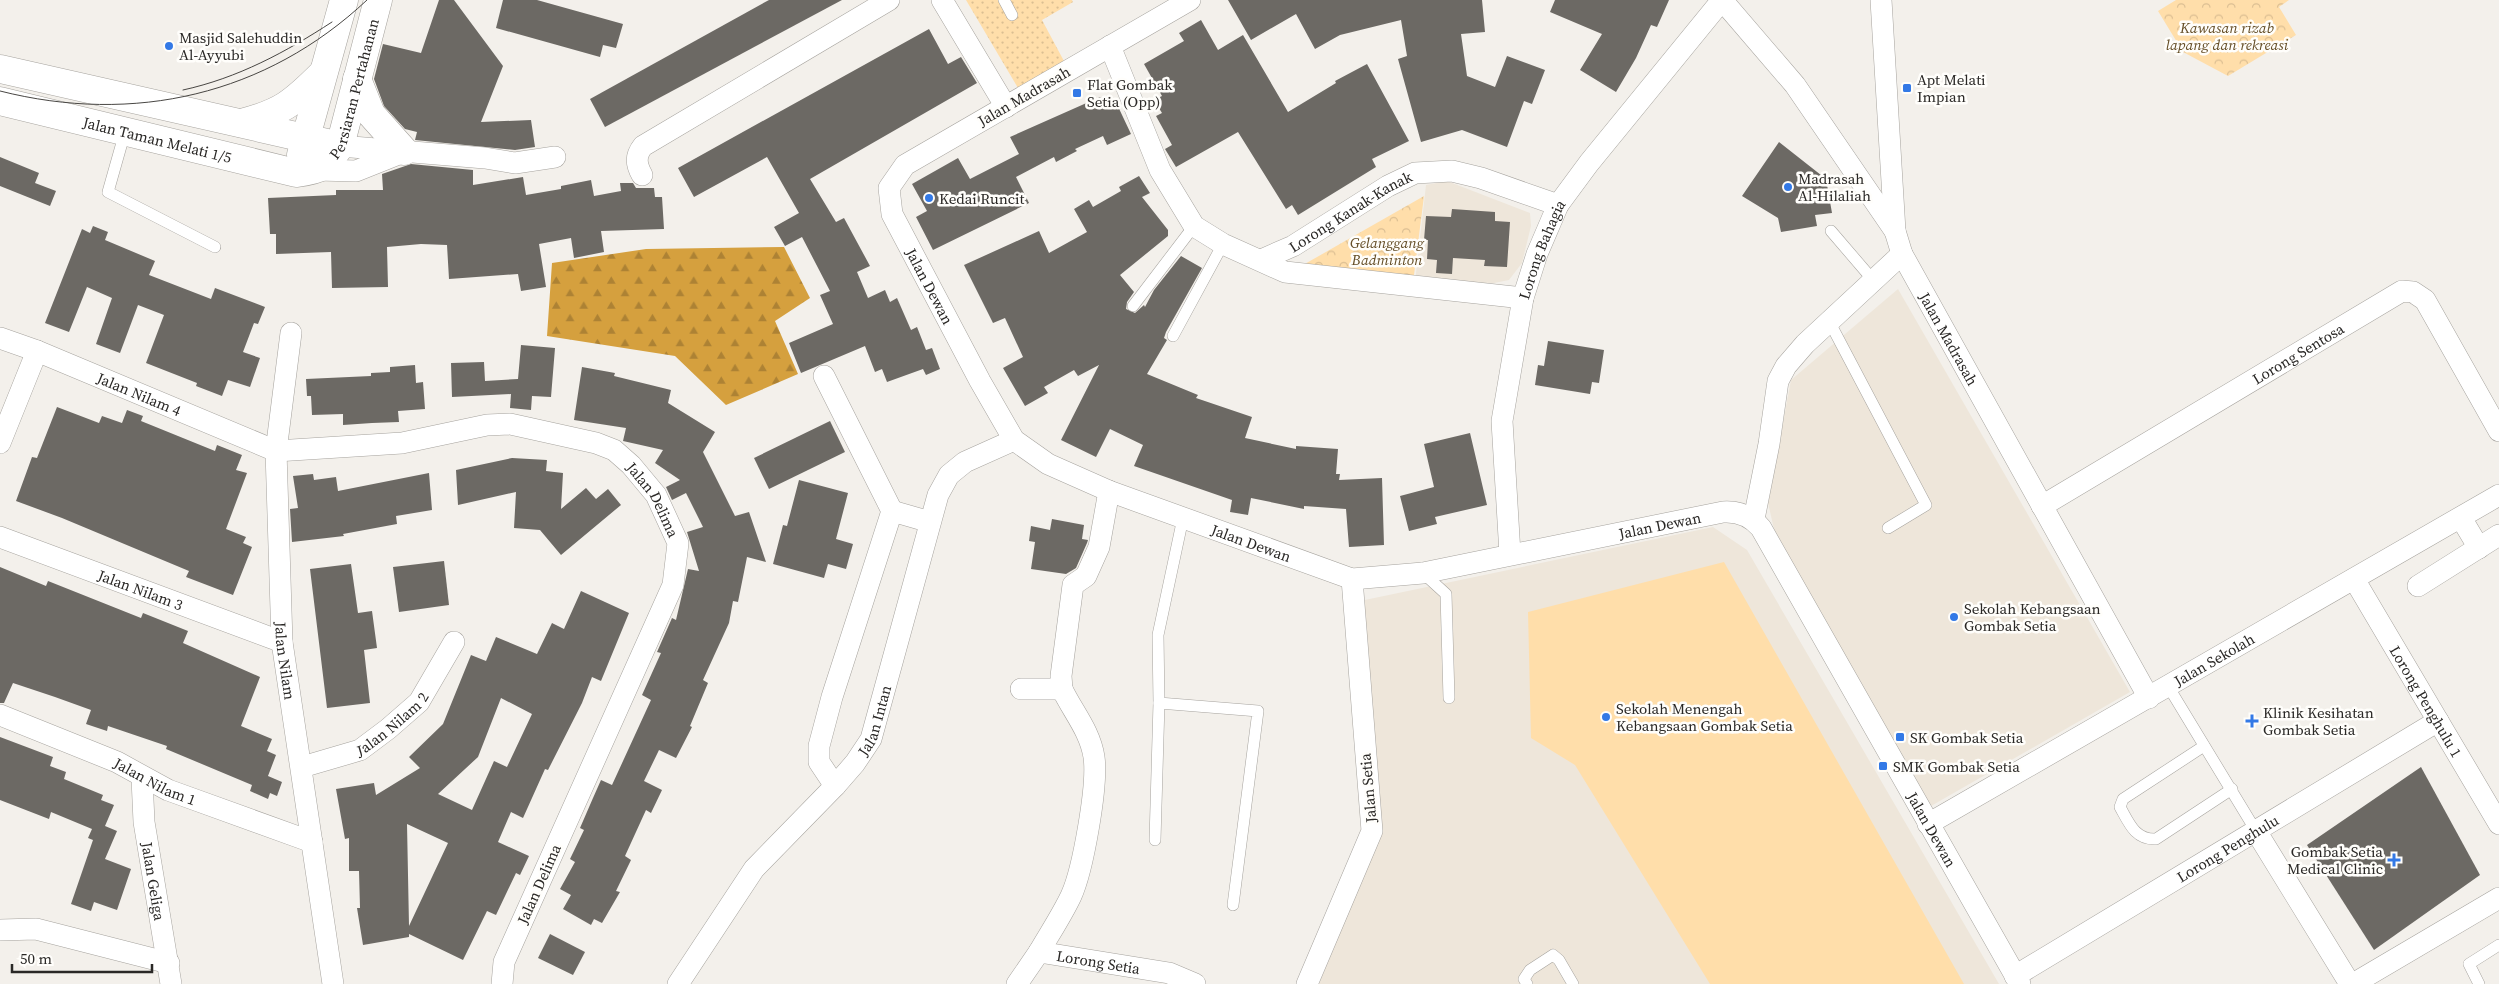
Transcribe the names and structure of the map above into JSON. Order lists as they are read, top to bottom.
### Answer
{
  "streets": {
    "main road": ["Persiaran Pertahanan", "Jalan Taman Melati 1/5"],
    "street": [
      "Jalan Madrasah",
      "Lorong Kanak-Kanak",
      "Lorong Bahagia",
      "Jalan Dewan",
      "Lorong Sentosa",
      "Jalan Nilam 4",
      "Jalan Delima",
      "Jalan Nilam 3",
      "Jalan Nilam",
      "Jalan Sekolah",
      "Lorong Penghulu 1",
      "Jalan Nilam 2",
      "Jalan Intan",
      "Jalan Nilam 1",
      "Jalan Setia",
      "Lorong Penghulu",
      "Jalan Geliga",
      "Lorong Setia"
    ]
  },
  "crossings": [
    ["Persiaran Pertahanan", "Jalan Taman Melati 1/5"],
    ["Jalan Madrasah", "Lorong Kanak-Kanak"],
    ["Jalan Madrasah", "Lorong Bahagia"],
    ["Jalan Madrasah", "Jalan Dewan"],
    ["Jalan Madrasah", "Lorong Sentosa"],
    ["Jalan Madrasah", "Jalan Sekolah"],
    ["Lorong Kanak-Kanak", "Lorong Bahagia"],
    ["Lorong Bahagia", "Jalan Dewan"],
    ["Jalan Dewan", "Jalan Sekolah"],
    ["Jalan Dewan", "Jalan Intan"],
    ["Jalan Dewan", "Jalan Setia"],
    ["Jalan Dewan", "Lorong Penghulu"],
    ["Jalan Nilam 4", "Jalan Delima"],
    ["Jalan Nilam 4", "Jalan Nilam"],
    ["Jalan Delima", "Jalan Nilam"],
    ["Jalan Nilam 3", "Jalan Nilam"],
    ["Jalan Nilam", "Jalan Nilam 2"],
    ["Jalan Nilam", "Jalan Nilam 1"],
    ["Jalan Sekolah", "Lorong Penghulu 1"],
    ["Lorong Penghulu 1", "Lorong Penghulu"],
    ["Jalan Nilam 1", "Jalan Geliga"]
  ],
  "parks": ["Kawasan rizab lapang dan rekreasi", "Gelanggang Badminton"],
  "places": {
    "other": [
      "Masjid Salehuddin Al-Ayyubi",
      "Madrasah Al-Hilaliah",
      "Kedai Runcit",
      "Sekolah Kebangsaan Gombak Setia",
      "Sekolah Menengah Kebangsaan Gombak Setia"
    ],
    "transit": [
      "Apt Melati Impian",
      "Flat Gombak Setia (Opp)",
      "SK Gombak Setia",
      "SMK Gombak Setia"
    ],
    "health": ["Klinik Kesihatan Gombak Setia", "Gombak Setia Medical Clinic"]
  },
  "scale_bar": "50 m"
}
